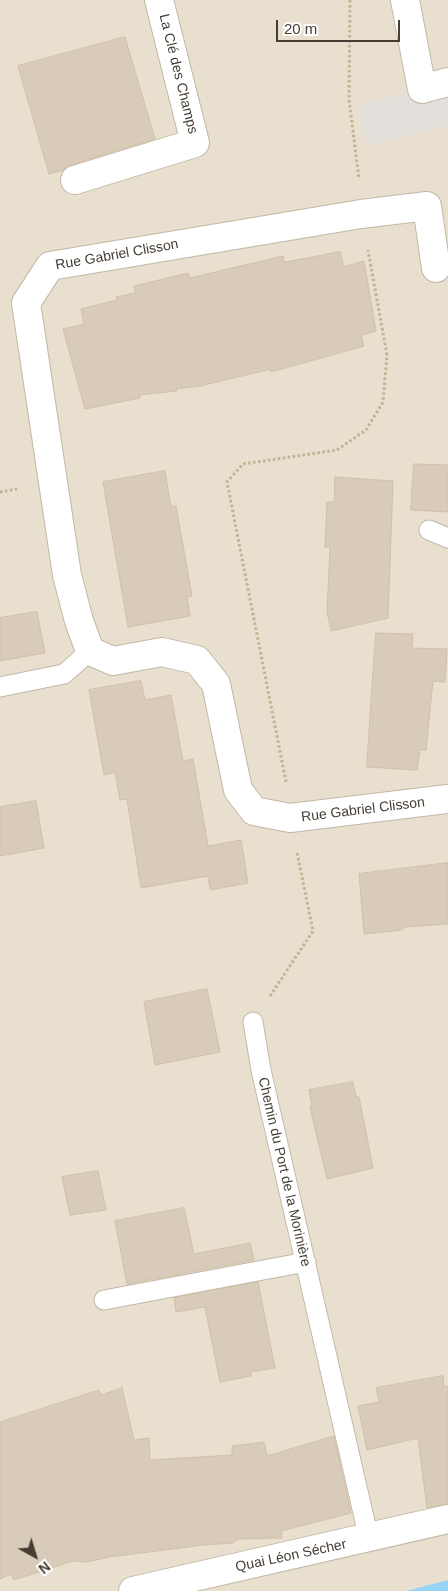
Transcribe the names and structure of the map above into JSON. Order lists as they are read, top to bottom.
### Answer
{
  "streets": {
    "street": ["La Clé des Champs", "Rue Gabriel Clisson", "Quai Léon Sécher"],
    "lane": ["Chemin du Port de la Morinière"]
  },
  "crossings": [
    ["Chemin du Port de la Morinière", "Quai Léon Sécher"]
  ],
  "scale_bar": "20 m",
  "north": "bottom right"
}
